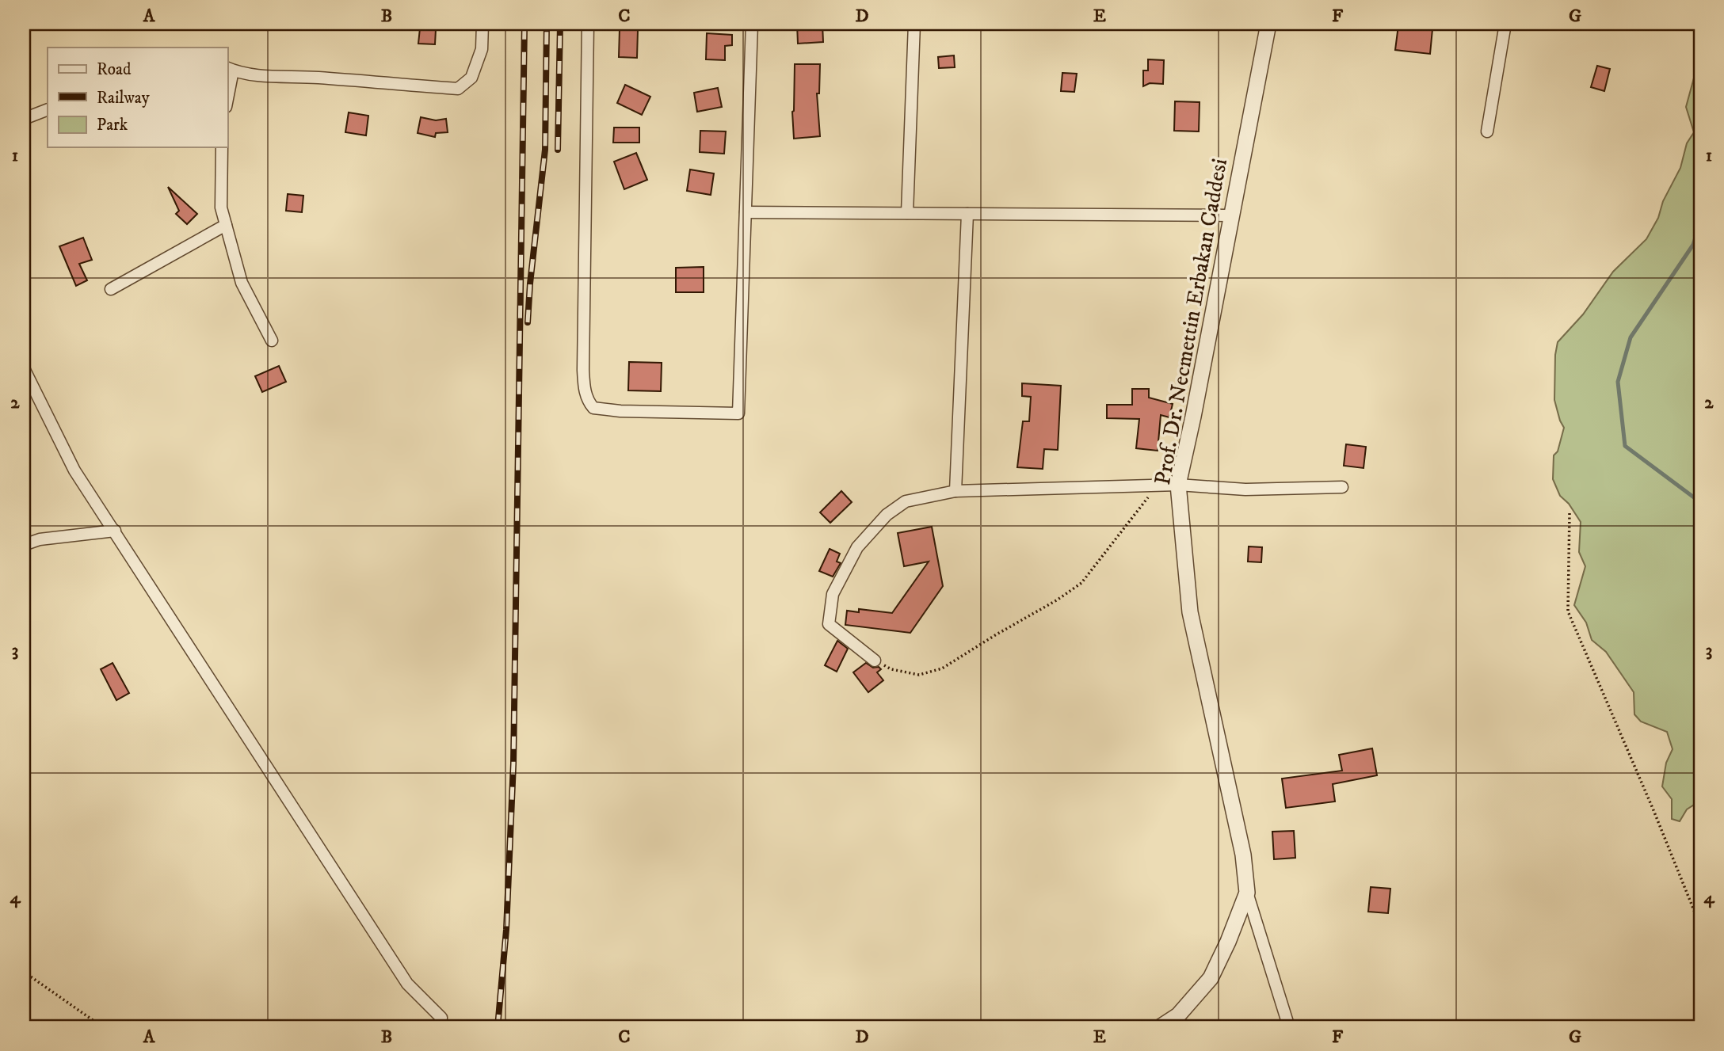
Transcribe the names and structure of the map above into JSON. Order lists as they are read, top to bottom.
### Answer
{
  "streets": {
    "street": ["Prof. Dr. Necmettin Erbakan Caddesi"]
  },
  "legend": ["Road", "Railway", "Park"],
  "grid": {
    "columns": [
      "A",
      "B",
      "C",
      "D",
      "E",
      "F",
      "G"
    ],
    "rows": [
      "1",
      "2",
      "3",
      "4"
    ]
  }
}
